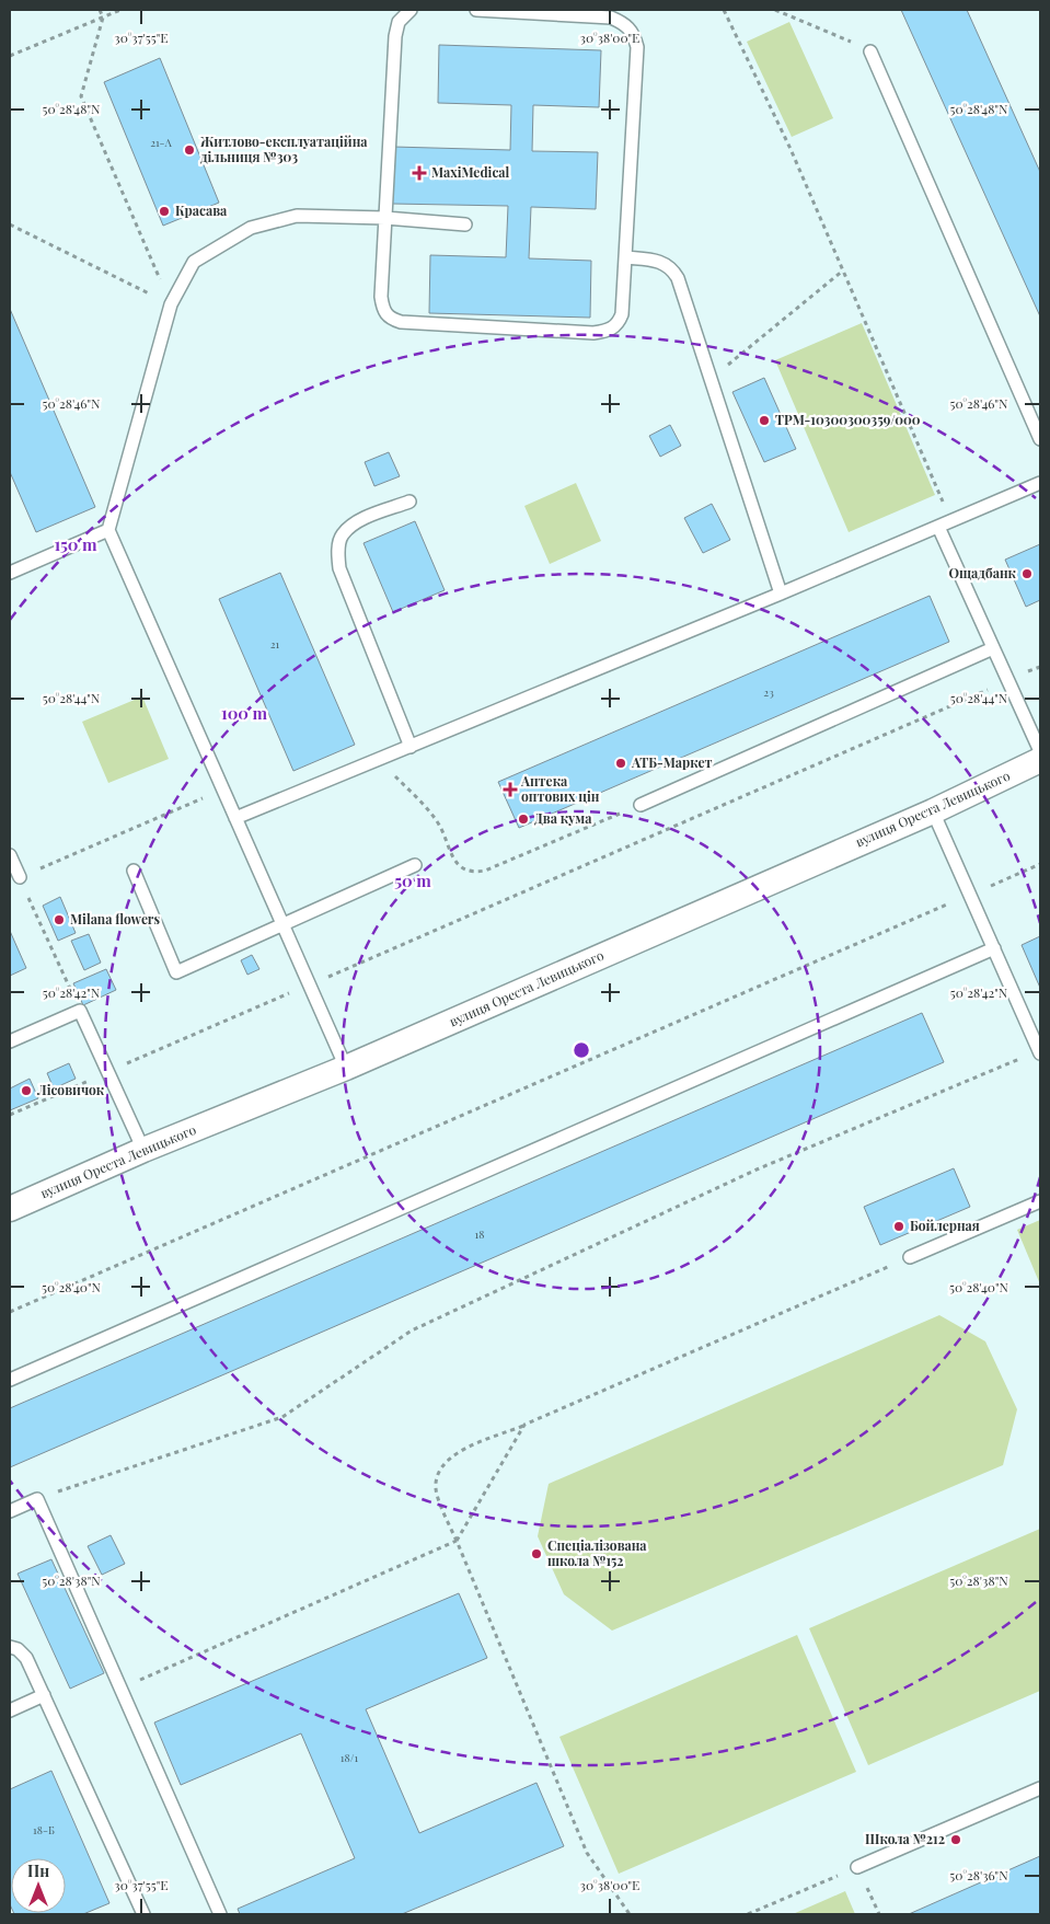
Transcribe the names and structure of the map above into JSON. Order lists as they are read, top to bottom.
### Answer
{
  "streets": {
    "street": ["вулиця Ореста Левицького"]
  },
  "places": {
    "other": [
      "Житлово-експлуатаційна дільниця №303",
      "Красава",
      "ТРМ-10300300359/000",
      "Ощадбанк",
      "АТБ-Маркет",
      "Два кума",
      "Milana flowers",
      "Лісовичок",
      "Бойлерная",
      "Спеціалізована школа №152",
      "Школа №212"
    ],
    "health": ["MaxiMedical", "Аптека оптових цін"]
  },
  "house_numbers": [
    "21-А",
    "21",
    "23",
    "18",
    "18/1",
    "18-Б"
  ],
  "north": "top",
  "coordinates": [
    "30°37'55\"E",
    "30°38'00\"E",
    "50°28'48\"N",
    "50°28'46\"N",
    "50°28'44\"N",
    "50°28'42\"N",
    "50°28'40\"N",
    "50°28'38\"N",
    "50°28'36\"N"
  ],
  "rings": ["150 m", "100 m", "50 m"]
}
